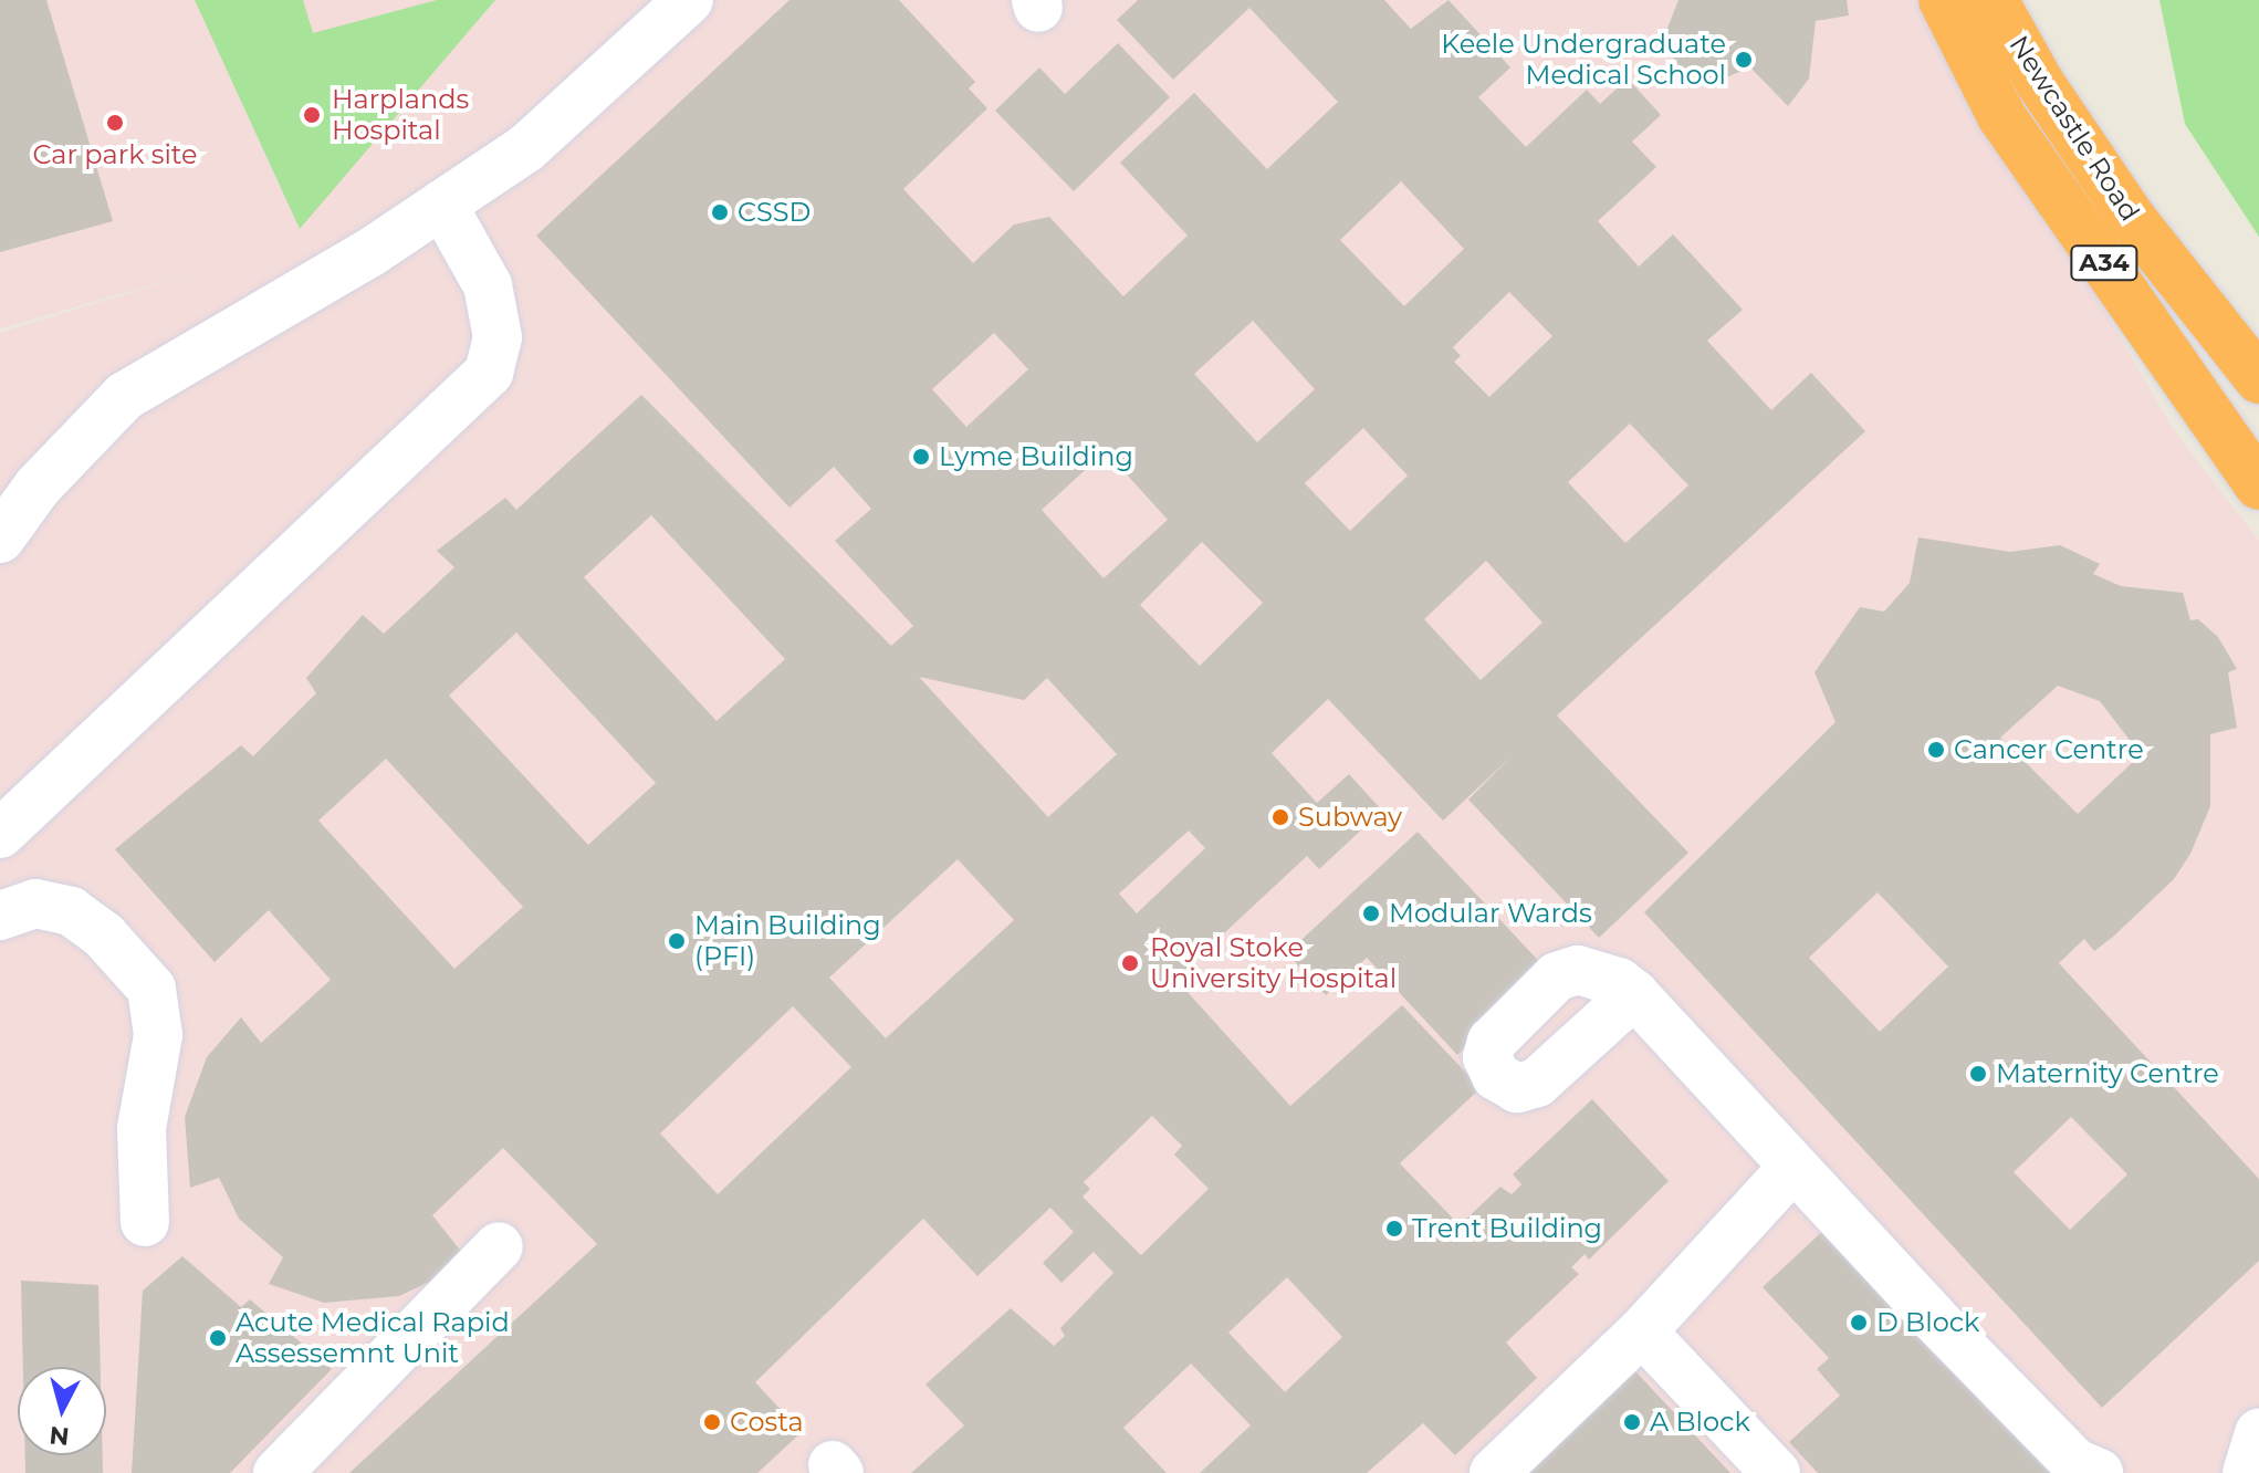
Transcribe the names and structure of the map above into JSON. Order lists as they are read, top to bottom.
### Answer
{
  "streets": {
    "highway": ["Newcastle Road", "A34"]
  },
  "places": [
    "Keele Undergraduate Medical School",
    "Harplands Hospital",
    "Car park site",
    "CSSD",
    "Lyme Building",
    "Cancer Centre",
    "Subway",
    "Modular Wards",
    "Main Building (PFI)",
    "Royal Stoke University Hospital",
    "Maternity Centre",
    "Trent Building",
    "D Block",
    "Acute Medical Rapid Assessemnt Unit",
    "Costa",
    "A Block"
  ],
  "north": "bottom"
}
